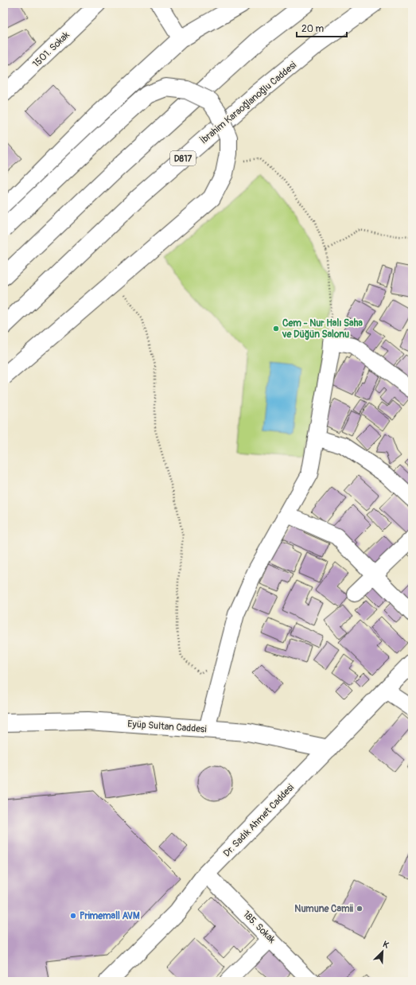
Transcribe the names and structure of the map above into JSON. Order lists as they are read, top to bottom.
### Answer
{
  "streets": {
    "main road": [
      "İbrahim Karaoğlanoğlu Caddesi",
      "D817",
      "Eyüp Sultan Caddesi",
      "Dr. Sadık Ahmet Caddesi"
    ],
    "street": ["1501. Sokak", "185. Sokak"]
  },
  "crossings": [
    ["Eyüp Sultan Caddesi", "Dr. Sadık Ahmet Caddesi"],
    ["Dr. Sadık Ahmet Caddesi", "185. Sokak"]
  ],
  "places": ["Cem - Nur Halı Saha ve Düğün Salonu", "Numune Camii", "Primemall AVM"],
  "scale_bar": "20 m",
  "north": "top right"
}
